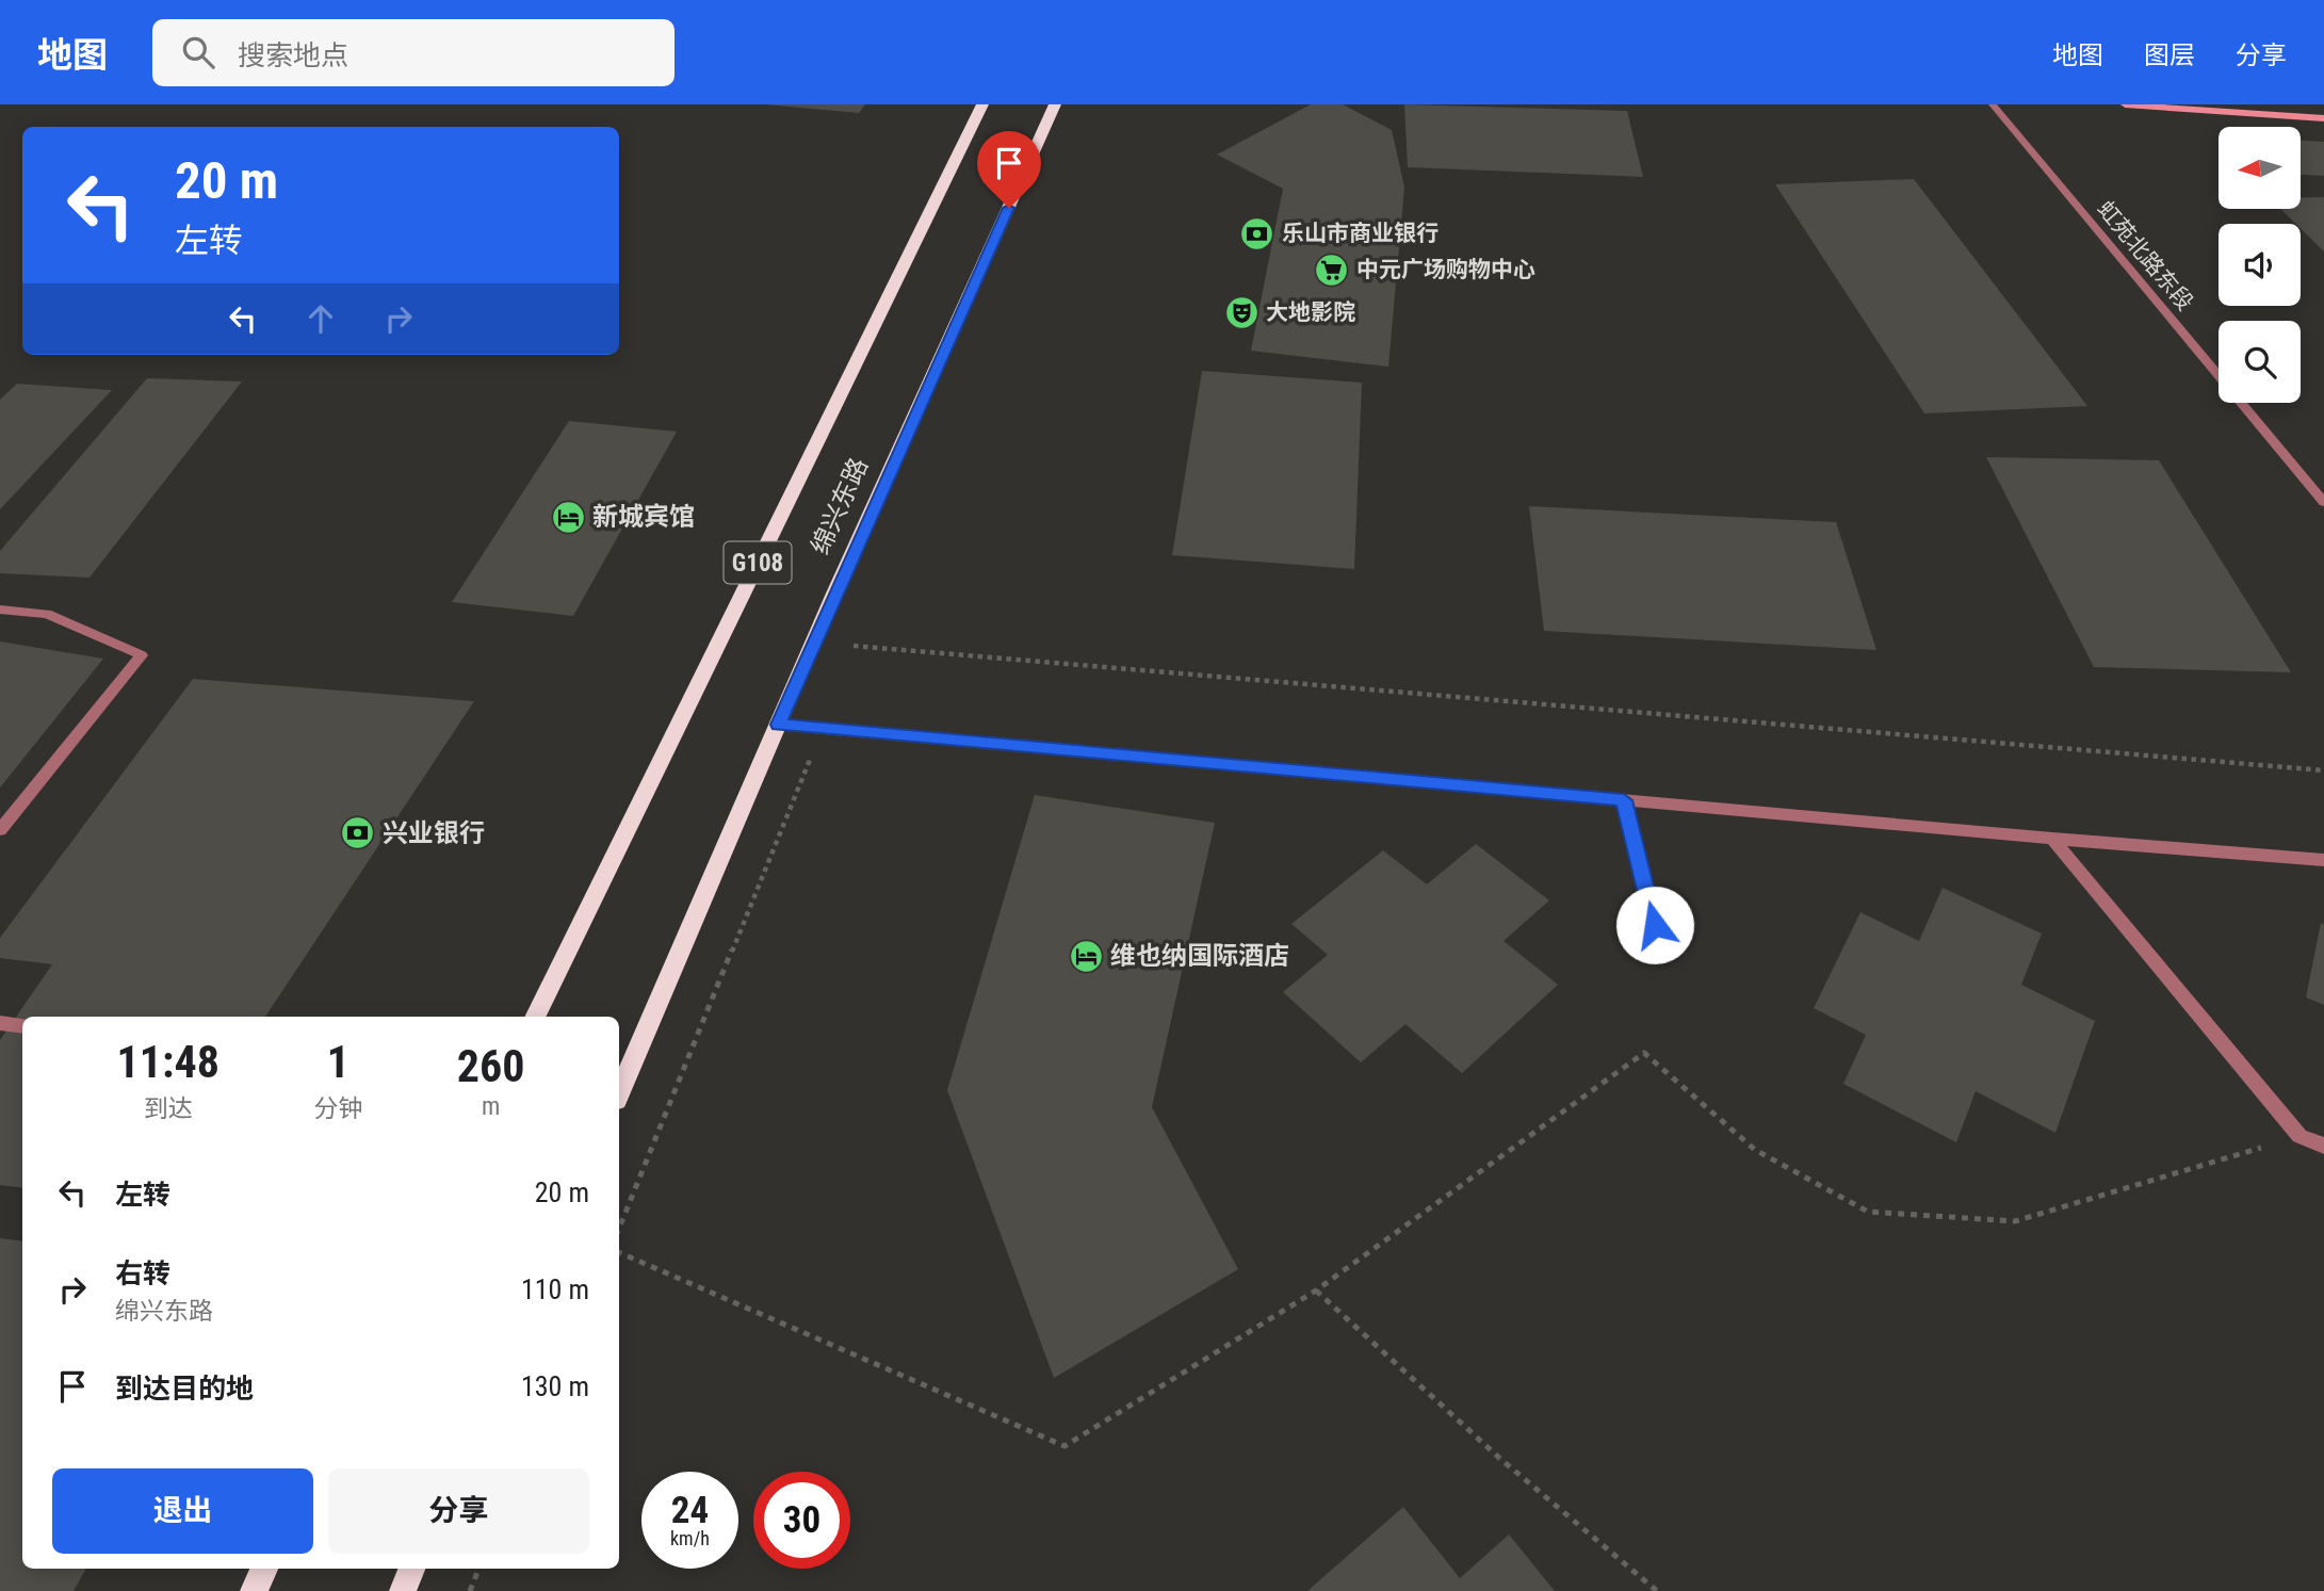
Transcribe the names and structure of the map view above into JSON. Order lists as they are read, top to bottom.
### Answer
{
  "streets": {
    "highway": ["绵兴东路", "G108"],
    "street": ["虹苑北路东段"]
  },
  "places": {
    "bank": ["乐山市商业银行", "兴业银行"],
    "supermarket": ["中元广场购物中心"],
    "theatre": ["大地影院"],
    "hotel": ["新城宾馆", "维也纳国际酒店"]
  },
  "north": "left",
  "page": {
    "header": "地图",
    "search": "搜索地点",
    "nav": ["地图", "图层", "分享"],
    "turn": ["20 m", "左转"],
    "eta": [
      "11:48",
      "到达",
      "1",
      "分钟",
      "260",
      "m"
    ],
    "list": [
      {
        "name": "左转",
        "value": "20 m"
      },
      {
        "name": "右转",
        "note": "绵兴东路",
        "value": "110 m"
      },
      {
        "name": "到达目的地",
        "value": "130 m"
      }
    ],
    "buttons": ["退出", "分享"],
    "speed": "24 km/h",
    "limit": "30"
  }
}
